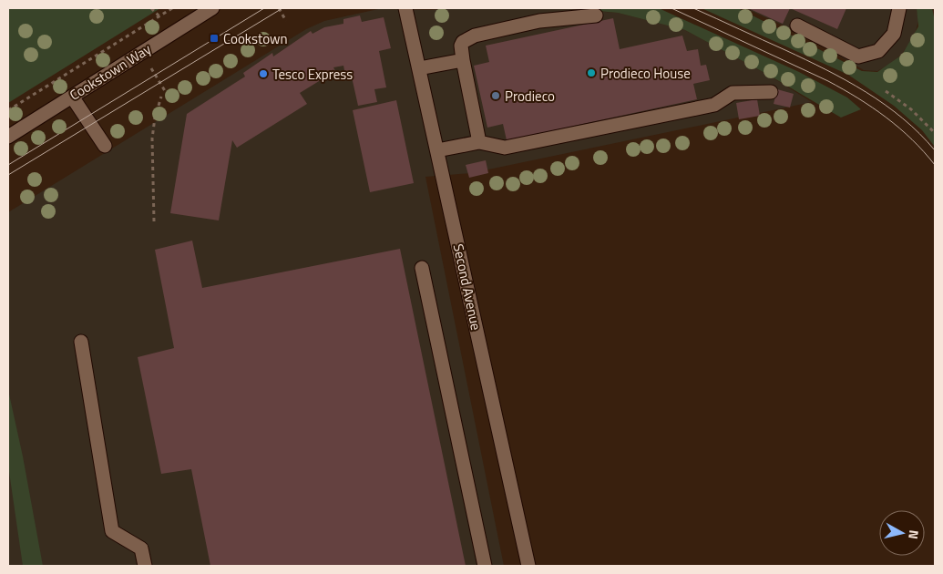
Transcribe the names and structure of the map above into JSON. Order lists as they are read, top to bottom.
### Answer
{
  "streets": {
    "street": ["Cookstown Way", "Second Avenue"]
  },
  "places": {
    "transit": ["Cookstown"],
    "other": ["Prodieco House", "Tesco Express", "Prodieco"]
  },
  "north": "right"
}
